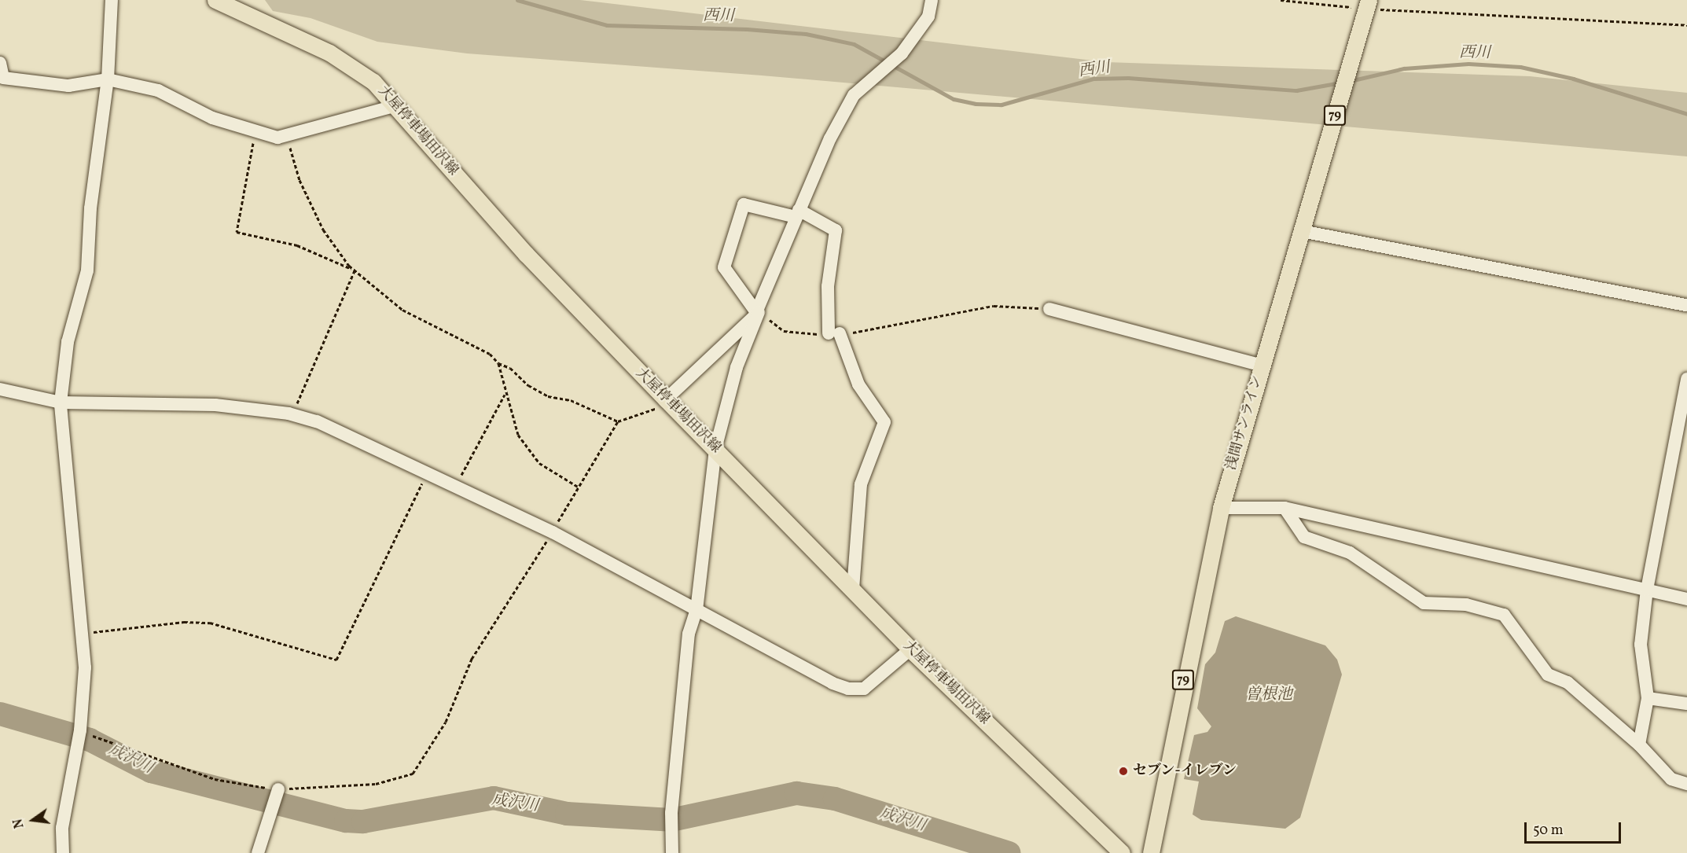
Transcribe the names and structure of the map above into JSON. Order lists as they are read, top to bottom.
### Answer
{
  "streets": {
    "main road": ["79", "大屋停車場田沢線", "浅間サンライン"]
  },
  "water": ["西川", "曽根池", "成沢川"],
  "places": ["セブン-イレブン"],
  "scale_bar": "50 m",
  "north": "left"
}
